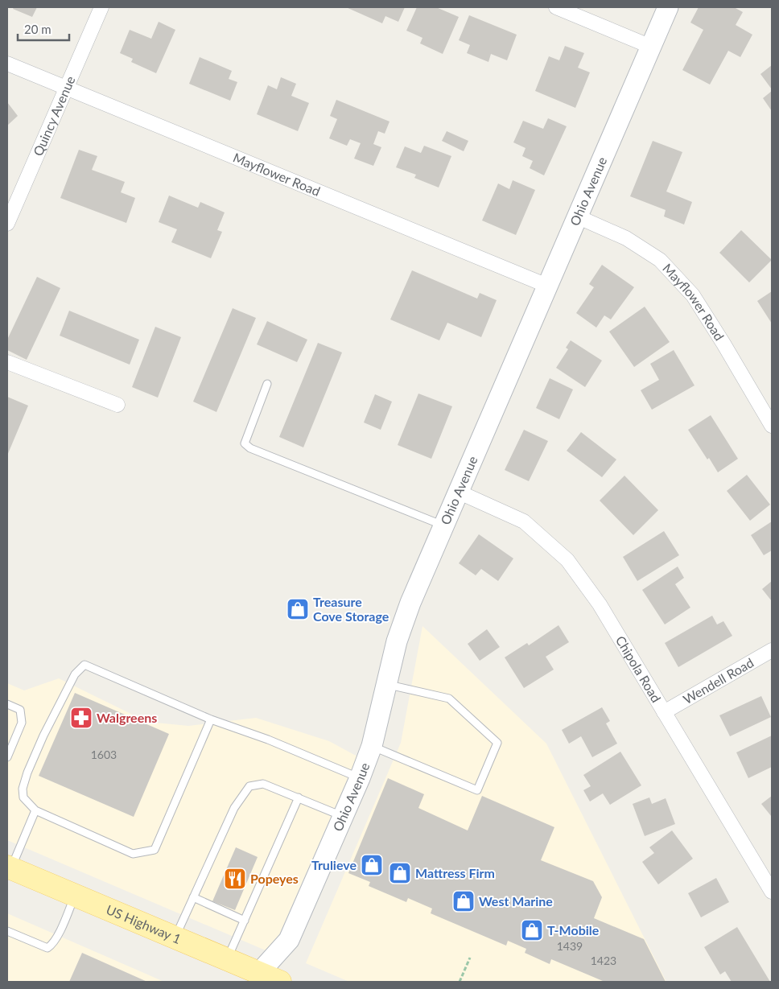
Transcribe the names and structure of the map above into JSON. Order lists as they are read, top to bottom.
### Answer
{
  "streets": {
    "main road": ["US Highway 1"],
    "street": [
      "Quincy Avenue",
      "Mayflower Road",
      "Ohio Avenue",
      "Chipola Road",
      "Wendell Road"
    ]
  },
  "crossings": [
    ["Quincy Avenue", "Mayflower Road"],
    ["Mayflower Road", "Ohio Avenue"],
    ["Ohio Avenue", "Chipola Road"],
    ["Ohio Avenue", "US Highway 1"],
    ["Chipola Road", "Wendell Road"]
  ],
  "places": {
    "shop": [
      "Treasure Cove Storage",
      "Trulieve",
      "Mattress Firm",
      "West Marine",
      "T-Mobile"
    ],
    "pharmacy": ["Walgreens"],
    "restaurant": ["Popeyes"]
  },
  "house_numbers": ["1603", "1439", "1423"],
  "scale_bar": "20 m"
}
